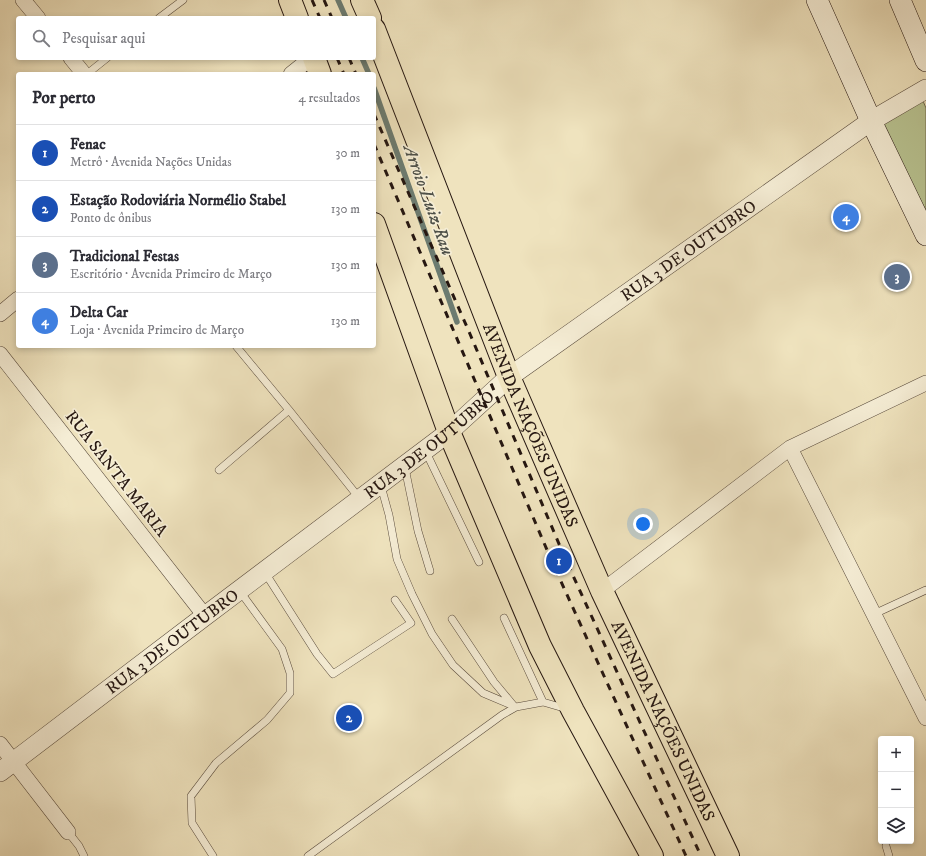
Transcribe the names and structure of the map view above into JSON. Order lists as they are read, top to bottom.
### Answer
{
  "streets": {
    "main road": ["AVENIDA NAÇÕES UNIDAS"],
    "street": ["RUA 3 DE OUTUBRO", "RUA SANTA MARIA"]
  },
  "crossings": [
    ["RUA 3 DE OUTUBRO", "AVENIDA NAÇÕES UNIDAS"],
    ["RUA 3 DE OUTUBRO", "RUA SANTA MARIA"]
  ],
  "water": ["Arroio Luiz Rau"],
  "page": {
    "search": "Pesquisar aqui",
    "heading": ["Por perto", "4 resultados"],
    "list": [
      {
        "mark": "1",
        "name": "Fenac",
        "note": "Metrô · Avenida Nações Unidas",
        "value": "30 m"
      },
      {
        "mark": "2",
        "name": "Estação Rodoviária Normélio Stabel",
        "note": "Ponto de ônibus",
        "value": "130 m"
      },
      {
        "mark": "3",
        "name": "Tradicional Festas",
        "note": "Escritório · Avenida Primeiro de Março",
        "value": "130 m"
      },
      {
        "mark": "4",
        "name": "Delta Car",
        "note": "Loja · Avenida Primeiro de Março",
        "value": "130 m"
      }
    ],
    "pins": [
      "4",
      "3",
      "1",
      "2"
    ],
    "map_buttons": ["+", "−"]
  }
}
